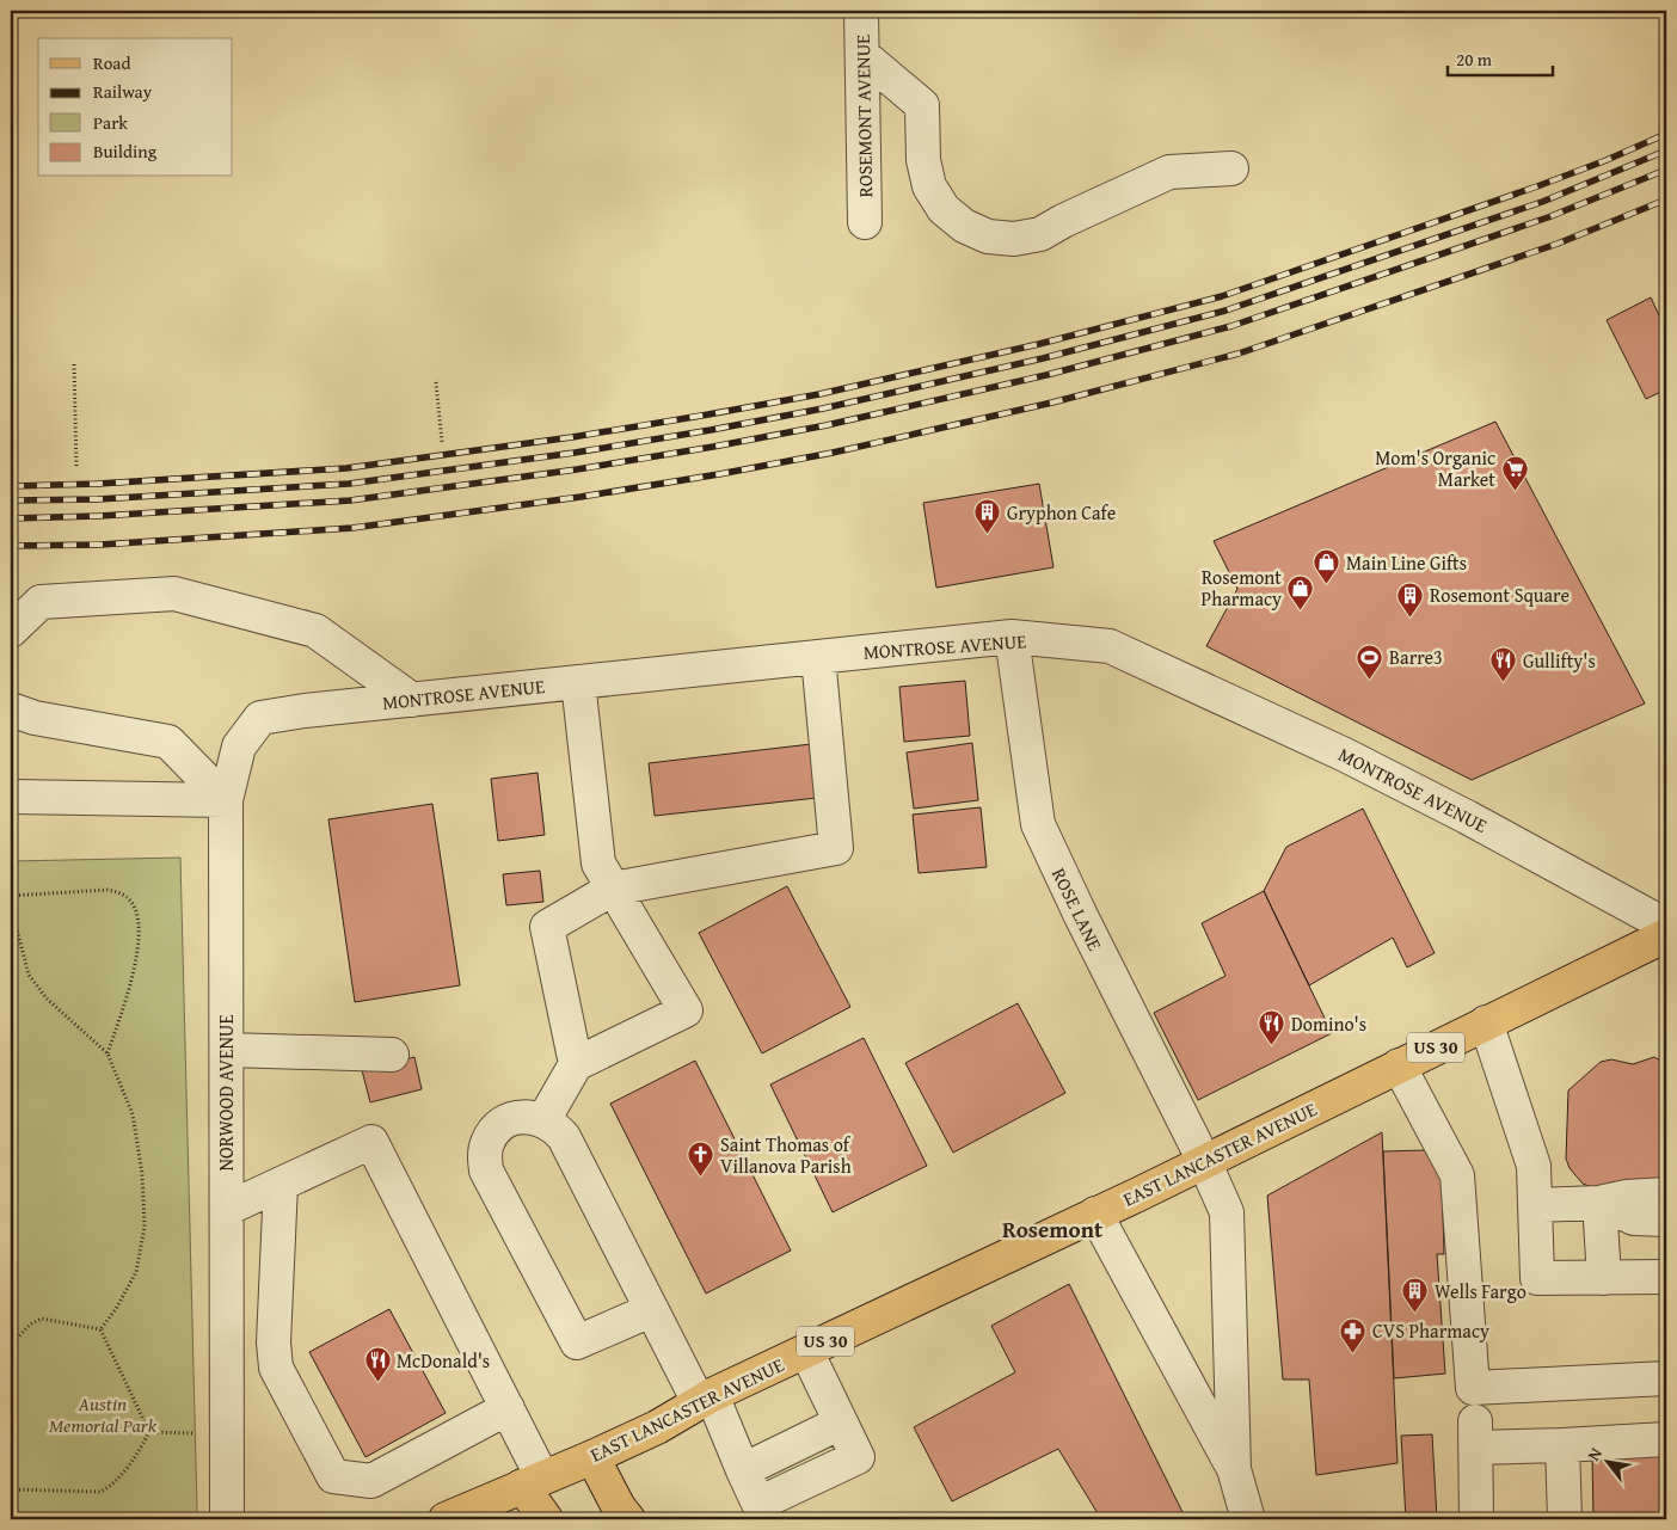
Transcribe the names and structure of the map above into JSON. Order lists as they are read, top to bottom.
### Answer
{
  "streets": {
    "main road": ["US 30", "EAST LANCASTER AVENUE"],
    "street": [
      "ROSEMONT AVENUE",
      "MONTROSE AVENUE",
      "ROSE LANE",
      "NORWOOD AVENUE"
    ]
  },
  "crossings": [
    ["MONTROSE AVENUE", "ROSE LANE"],
    ["MONTROSE AVENUE", "NORWOOD AVENUE"],
    ["ROSE LANE", "EAST LANCASTER AVENUE"]
  ],
  "districts": ["Rosemont"],
  "parks": ["Austin Memorial Park"],
  "places": {
    "supermarket": ["Mom's Organic Market"],
    "building": ["Gryphon Cafe", "Rosemont Square", "Wells Fargo"],
    "shop": ["Main Line Gifts", "Rosemont Pharmacy"],
    "sports": ["Barre3"],
    "restaurant": ["Gullifty's", "Domino's", "McDonald's"],
    "church": ["Saint Thomas of Villanova Parish"],
    "pharmacy": ["CVS Pharmacy"]
  },
  "legend": [
    "Road",
    "Railway",
    "Park",
    "Building"
  ],
  "scale_bar": "20 m",
  "north": "top left"
}
